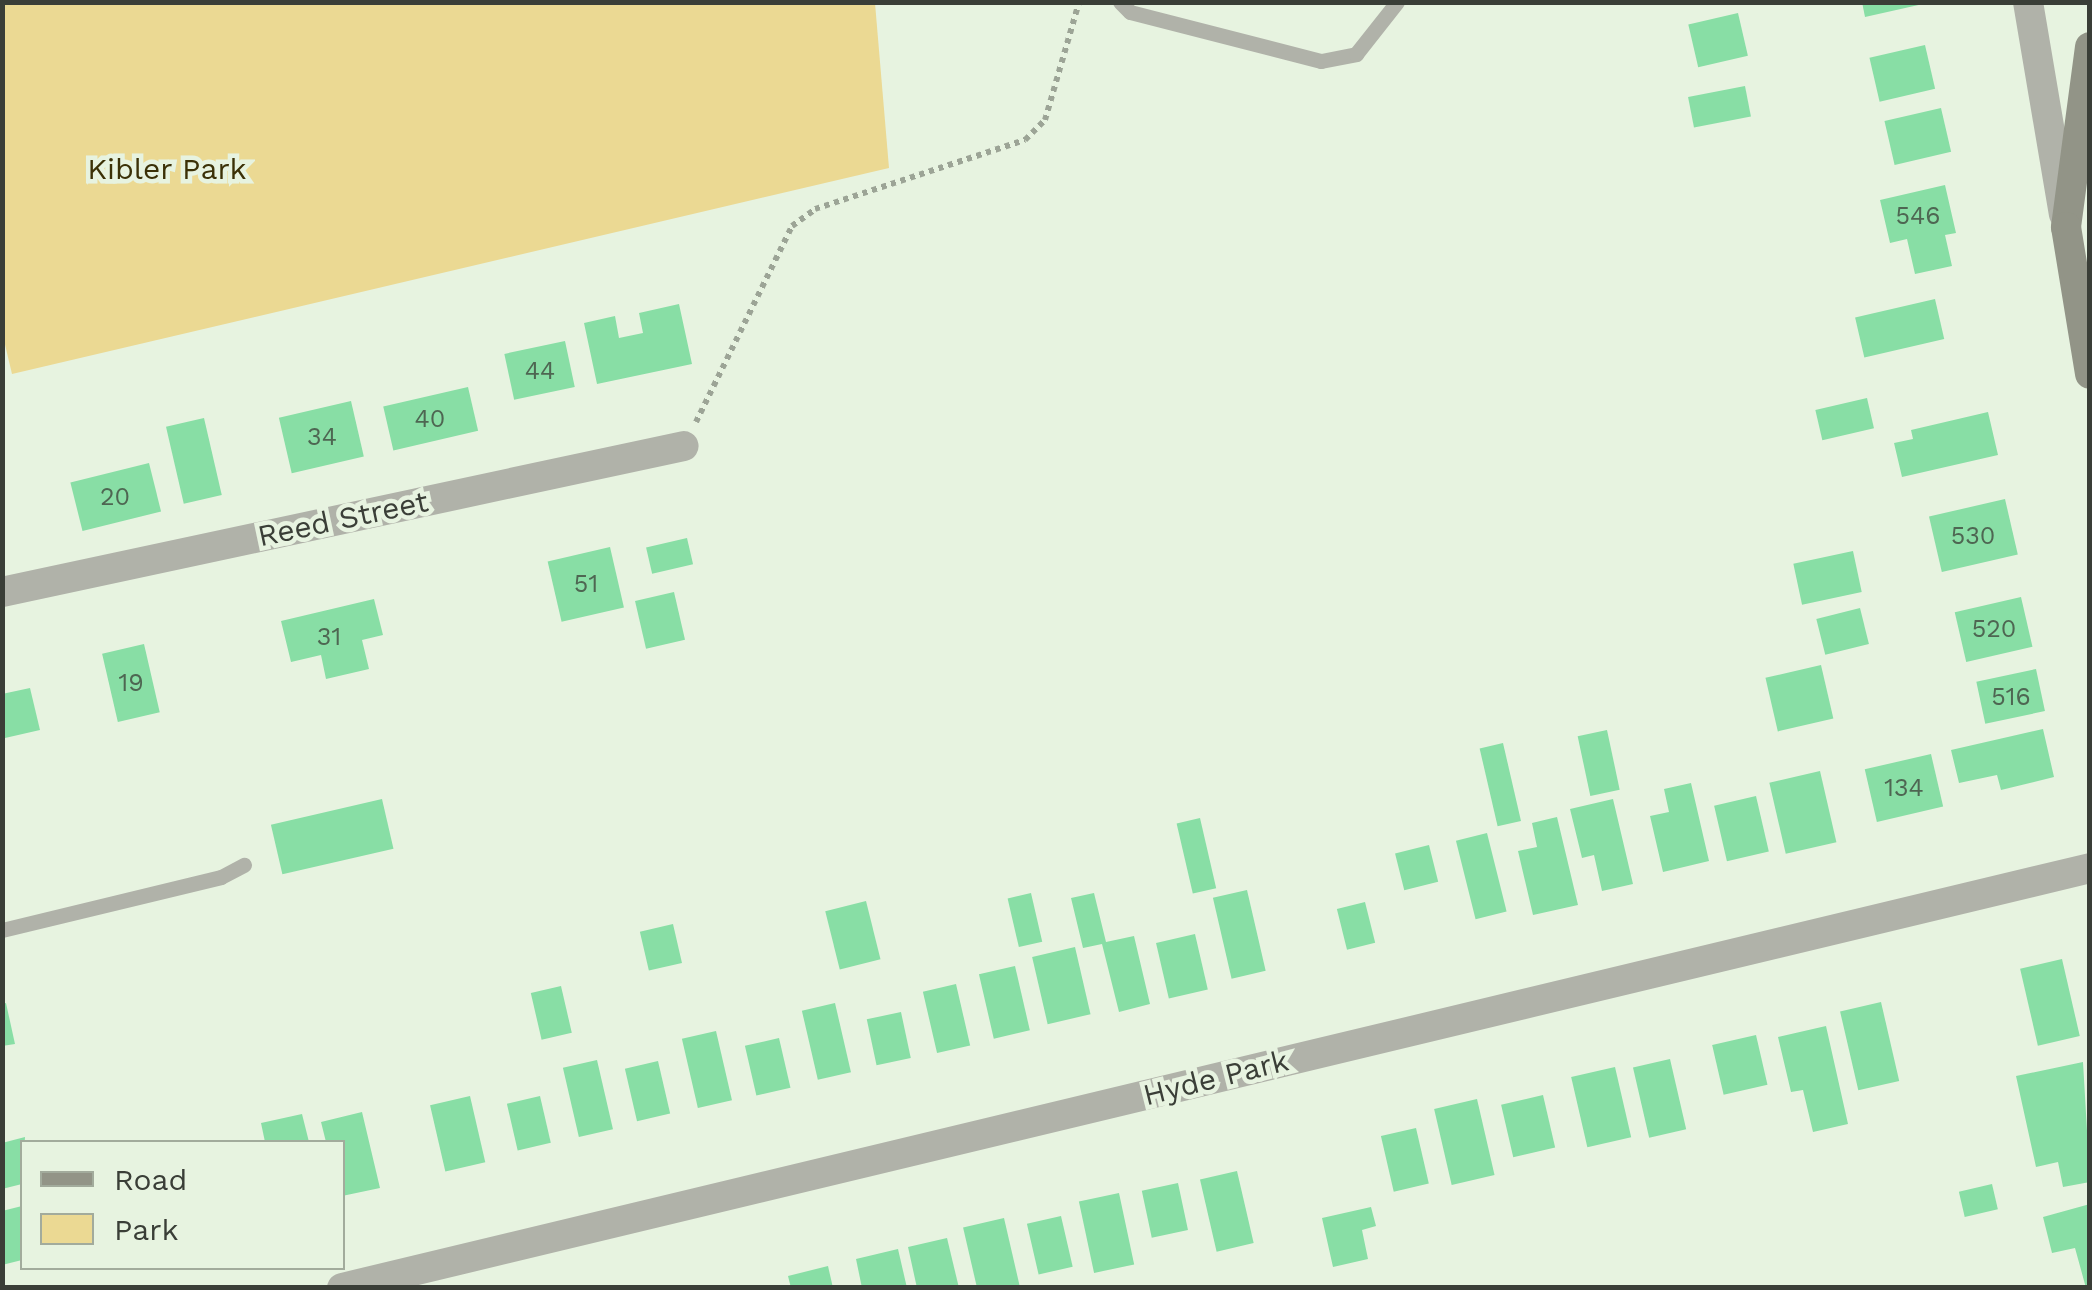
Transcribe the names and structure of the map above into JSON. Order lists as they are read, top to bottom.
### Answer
{
  "streets": {
    "street": ["Reed Street", "Hyde Park"]
  },
  "parks": ["Kibler Park"],
  "house_numbers": [
    "546",
    "44",
    "40",
    "34",
    "20",
    "530",
    "51",
    "520",
    "31",
    "19",
    "516",
    "134"
  ],
  "legend": ["Road", "Park"]
}
